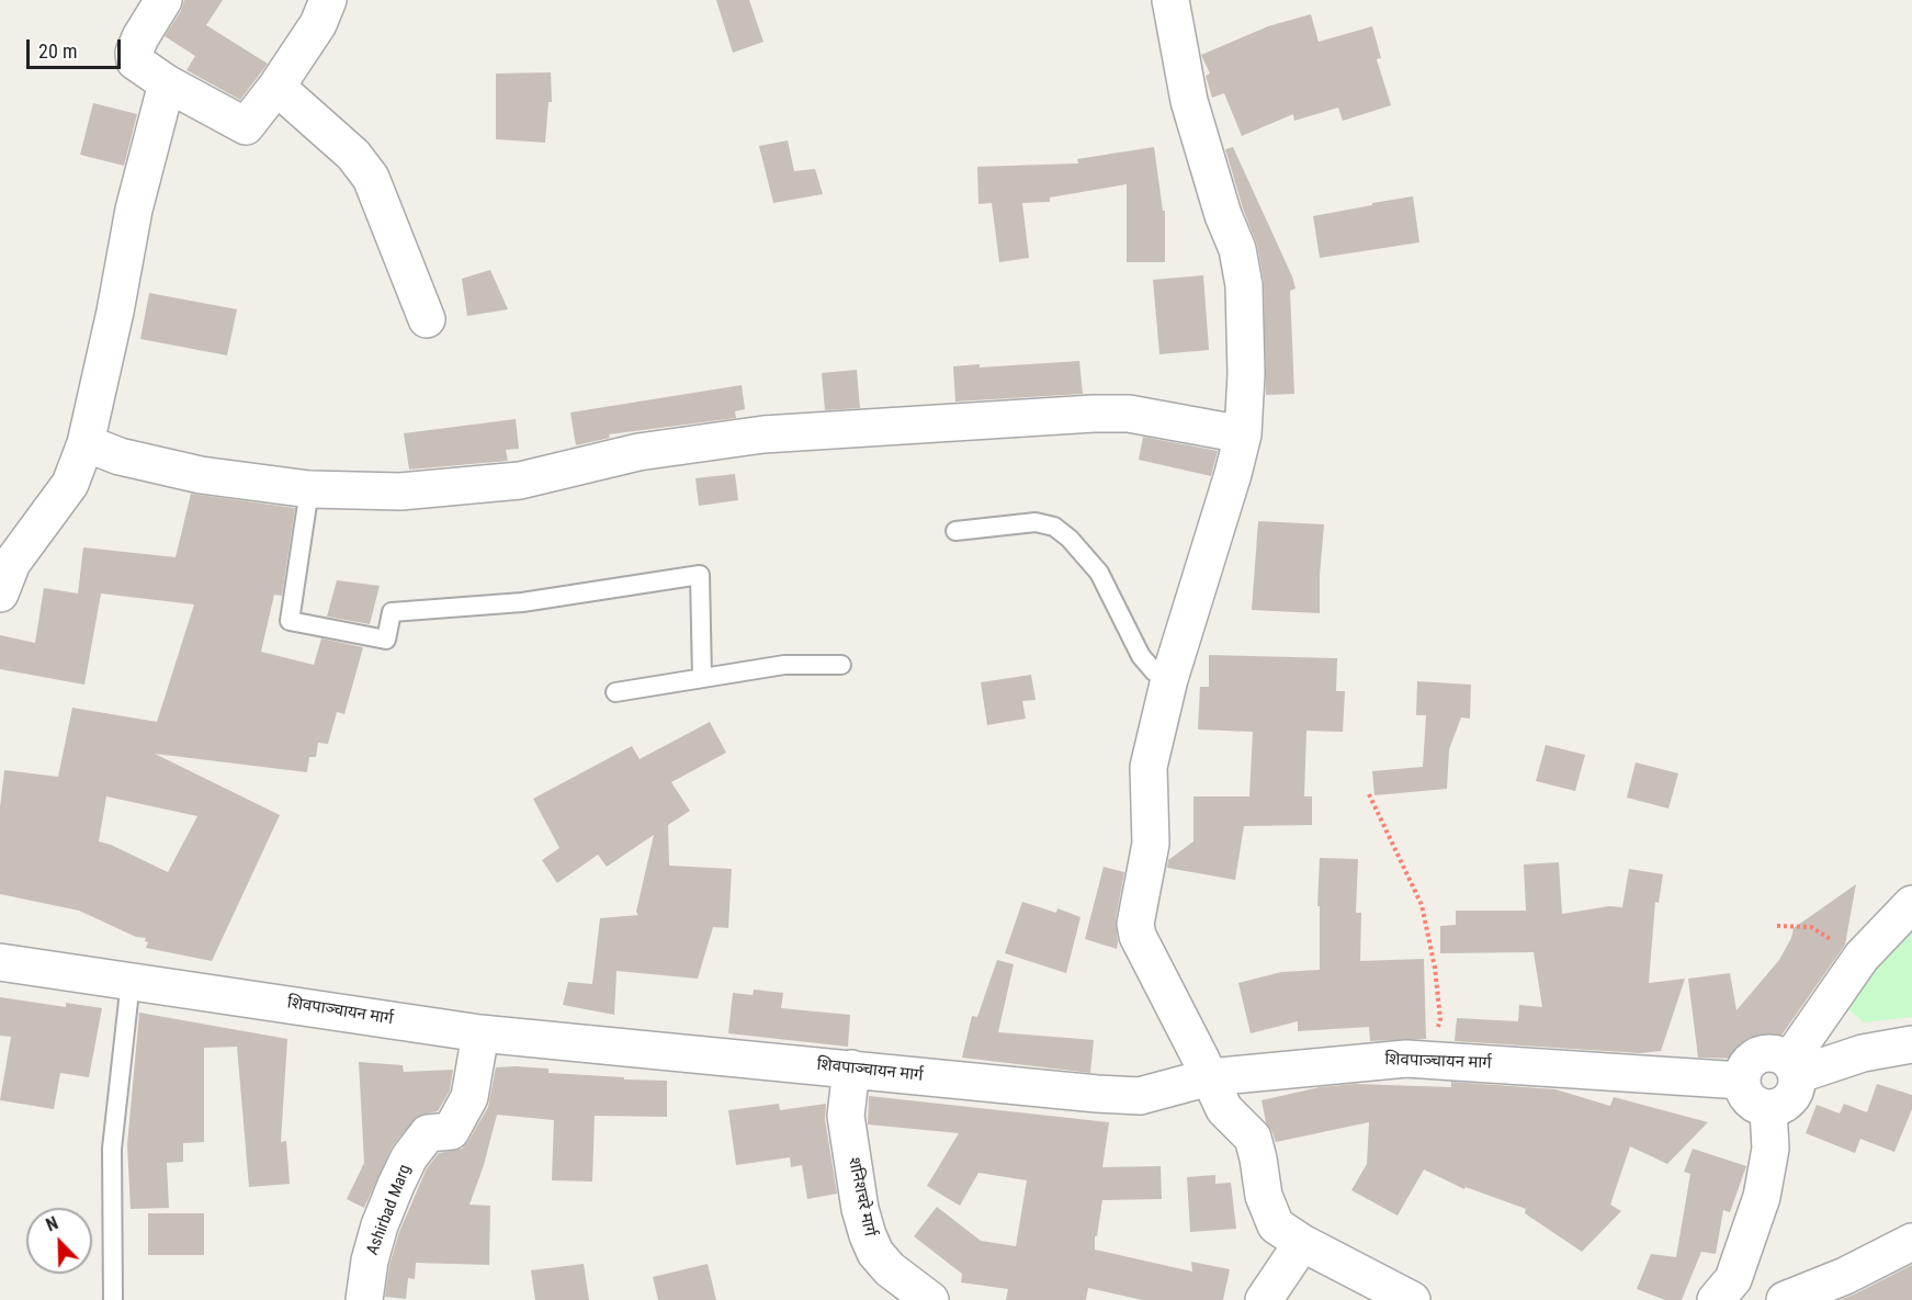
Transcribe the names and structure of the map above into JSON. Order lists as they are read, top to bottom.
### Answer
{
  "streets": {
    "street": ["शिवपाञ्चायन मार्ग", "शनिशचरे मार्ग", "Ashirbad Marg"]
  },
  "crossings": [
    ["शिवपाञ्चायन मार्ग", "शनिशचरे मार्ग"],
    ["शिवपाञ्चायन मार्ग", "Ashirbad Marg"]
  ],
  "scale_bar": "20 m",
  "north": "top left"
}
